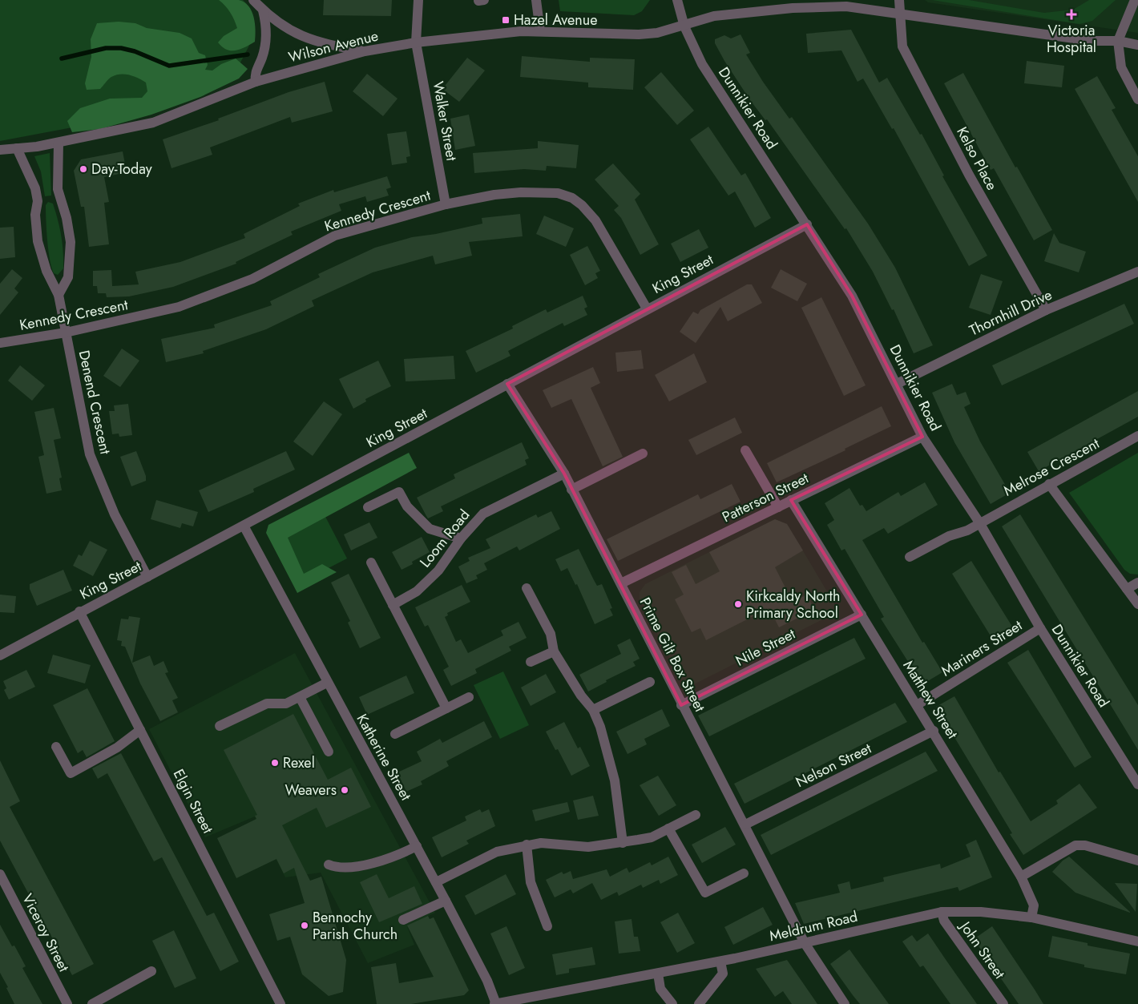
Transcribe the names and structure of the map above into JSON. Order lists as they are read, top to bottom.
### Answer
{
  "streets": {
    "street": [
      "Wilson Avenue",
      "Dunnikier Road",
      "Walker Street",
      "Kelso Place",
      "Kennedy Crescent",
      "King Street",
      "Thornhill Drive",
      "Denend Crescent",
      "Melrose Crescent",
      "Patterson Street",
      "Loom Road",
      "Nile Street",
      "Mariners Street",
      "Prime Gilt Box Street",
      "Matthew Street",
      "Katherine Street",
      "Nelson Street",
      "Elgin Street",
      "Meldrum Road",
      "Viceroy Street",
      "John Street"
    ]
  },
  "crossings": [
    ["Wilson Avenue", "Dunnikier Road"],
    ["Wilson Avenue", "Walker Street"],
    ["Wilson Avenue", "Kelso Place"],
    ["Wilson Avenue", "Denend Crescent"],
    ["Dunnikier Road", "King Street"],
    ["Dunnikier Road", "Thornhill Drive"],
    ["Dunnikier Road", "Melrose Crescent"],
    ["Dunnikier Road", "Patterson Street"],
    ["Dunnikier Road", "Mariners Street"],
    ["Walker Street", "Kennedy Crescent"],
    ["Kelso Place", "Thornhill Drive"],
    ["Kennedy Crescent", "King Street"],
    ["Kennedy Crescent", "Denend Crescent"],
    ["King Street", "Denend Crescent"],
    ["King Street", "Prime Gilt Box Street"],
    ["King Street", "Katherine Street"],
    ["King Street", "Elgin Street"],
    ["Patterson Street", "Prime Gilt Box Street"],
    ["Patterson Street", "Matthew Street"],
    ["Loom Road", "Prime Gilt Box Street"],
    ["Nile Street", "Prime Gilt Box Street"],
    ["Nile Street", "Matthew Street"],
    ["Mariners Street", "Matthew Street"],
    ["Prime Gilt Box Street", "Nelson Street"],
    ["Prime Gilt Box Street", "Meldrum Road"],
    ["Matthew Street", "Nelson Street"],
    ["Matthew Street", "Meldrum Road"],
    ["Katherine Street", "Meldrum Road"],
    ["Meldrum Road", "John Street"]
  ],
  "places": {
    "health": ["Victoria Hospital"],
    "transit": ["Hazel Avenue"],
    "other": [
      "Day-Today",
      "Kirkcaldy North Primary School",
      "Rexel",
      "Weavers",
      "Bennochy Parish Church"
    ]
  }
}
